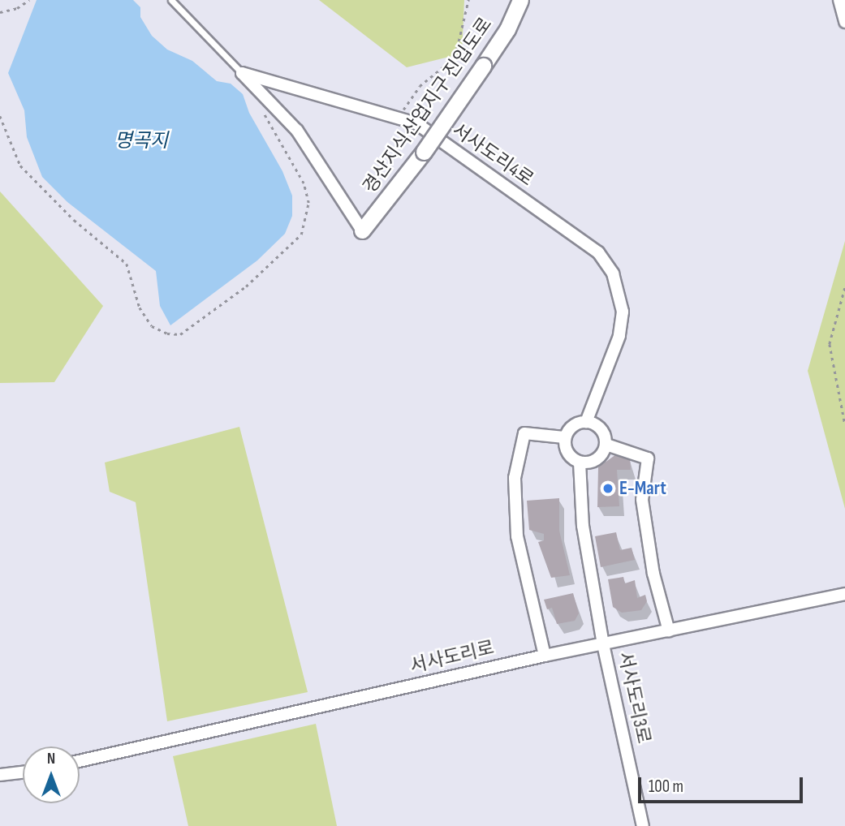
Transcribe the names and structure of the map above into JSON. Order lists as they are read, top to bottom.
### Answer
{
  "streets": {
    "street": [
      "경산지식산업지구 진입도로",
      "서사도리4로",
      "서사도리로",
      "서사도리3로"
    ]
  },
  "crossings": [
    ["서사도리로", "서사도리3로"]
  ],
  "water": ["명곡지"],
  "places": ["E-Mart"],
  "scale_bar": "100 m",
  "north": "top"
}
